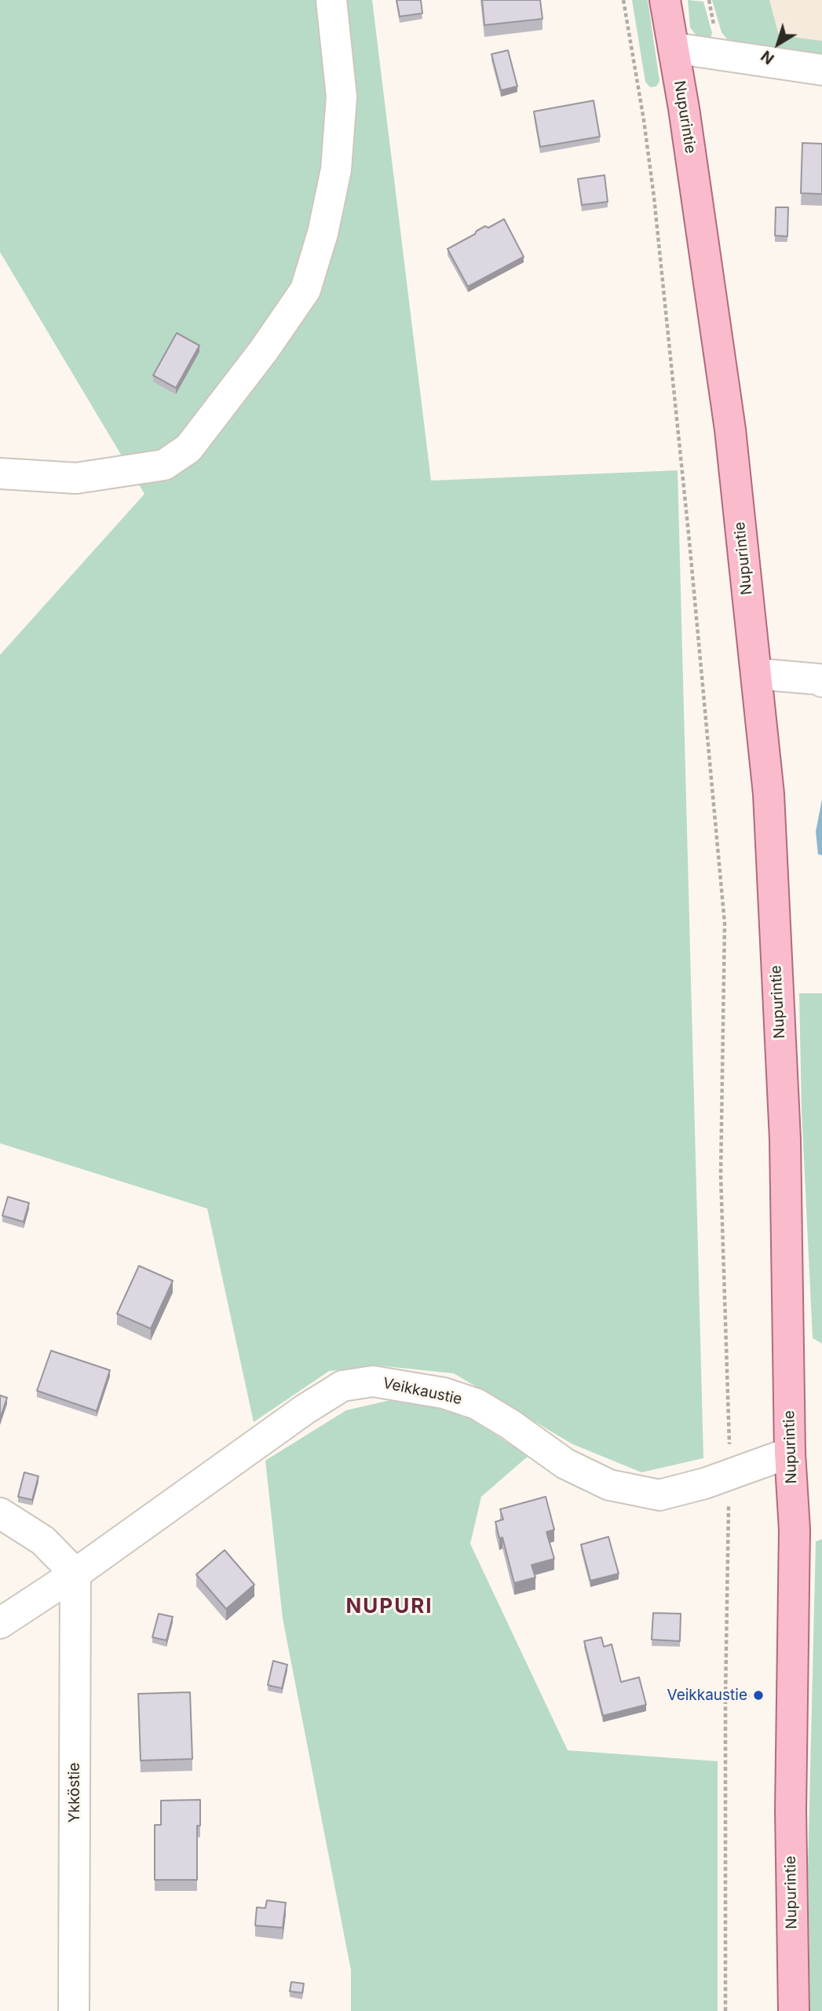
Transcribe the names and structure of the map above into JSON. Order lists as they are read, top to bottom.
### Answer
{
  "streets": {
    "main road": ["Nupurintie"],
    "street": ["Veikkaustie", "Ykköstie"]
  },
  "crossings": [
    ["Nupurintie", "Veikkaustie"],
    ["Veikkaustie", "Ykköstie"]
  ],
  "districts": ["NUPURI"],
  "places": ["Veikkaustie"],
  "north": "bottom left"
}
